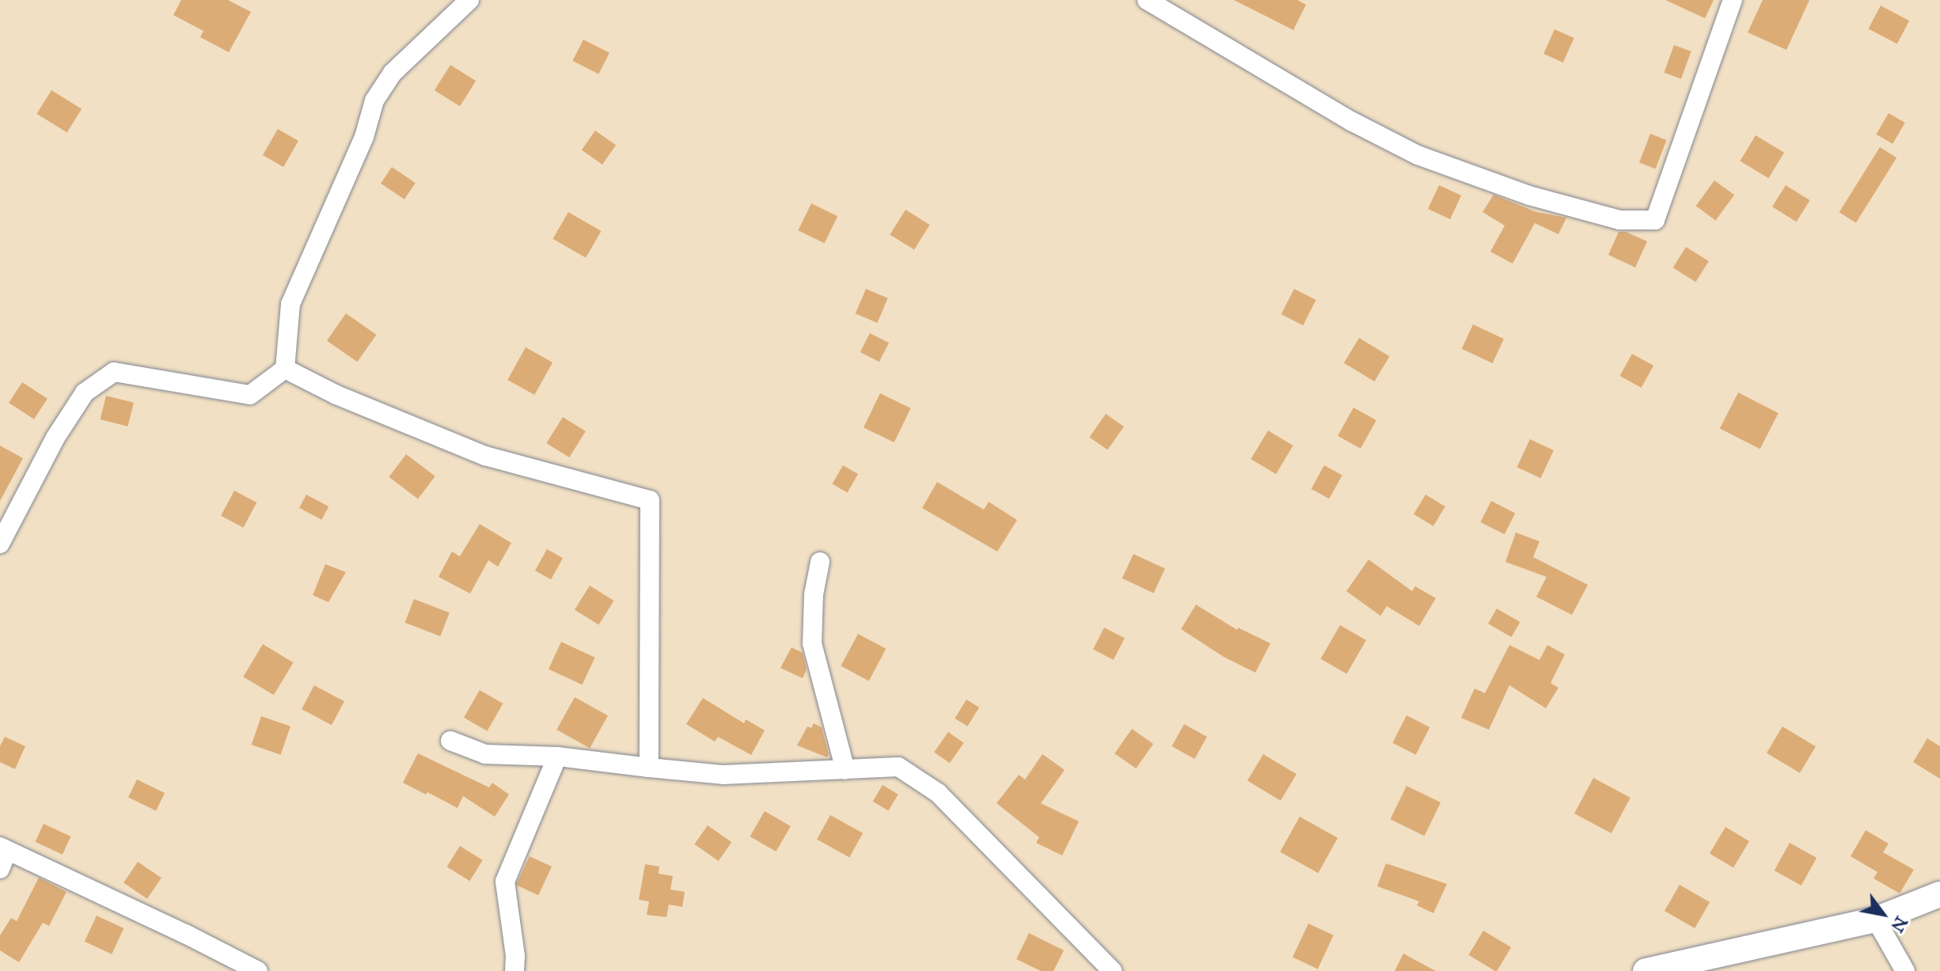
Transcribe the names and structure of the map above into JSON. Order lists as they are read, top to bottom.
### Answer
{
  "north": "bottom right"
}
